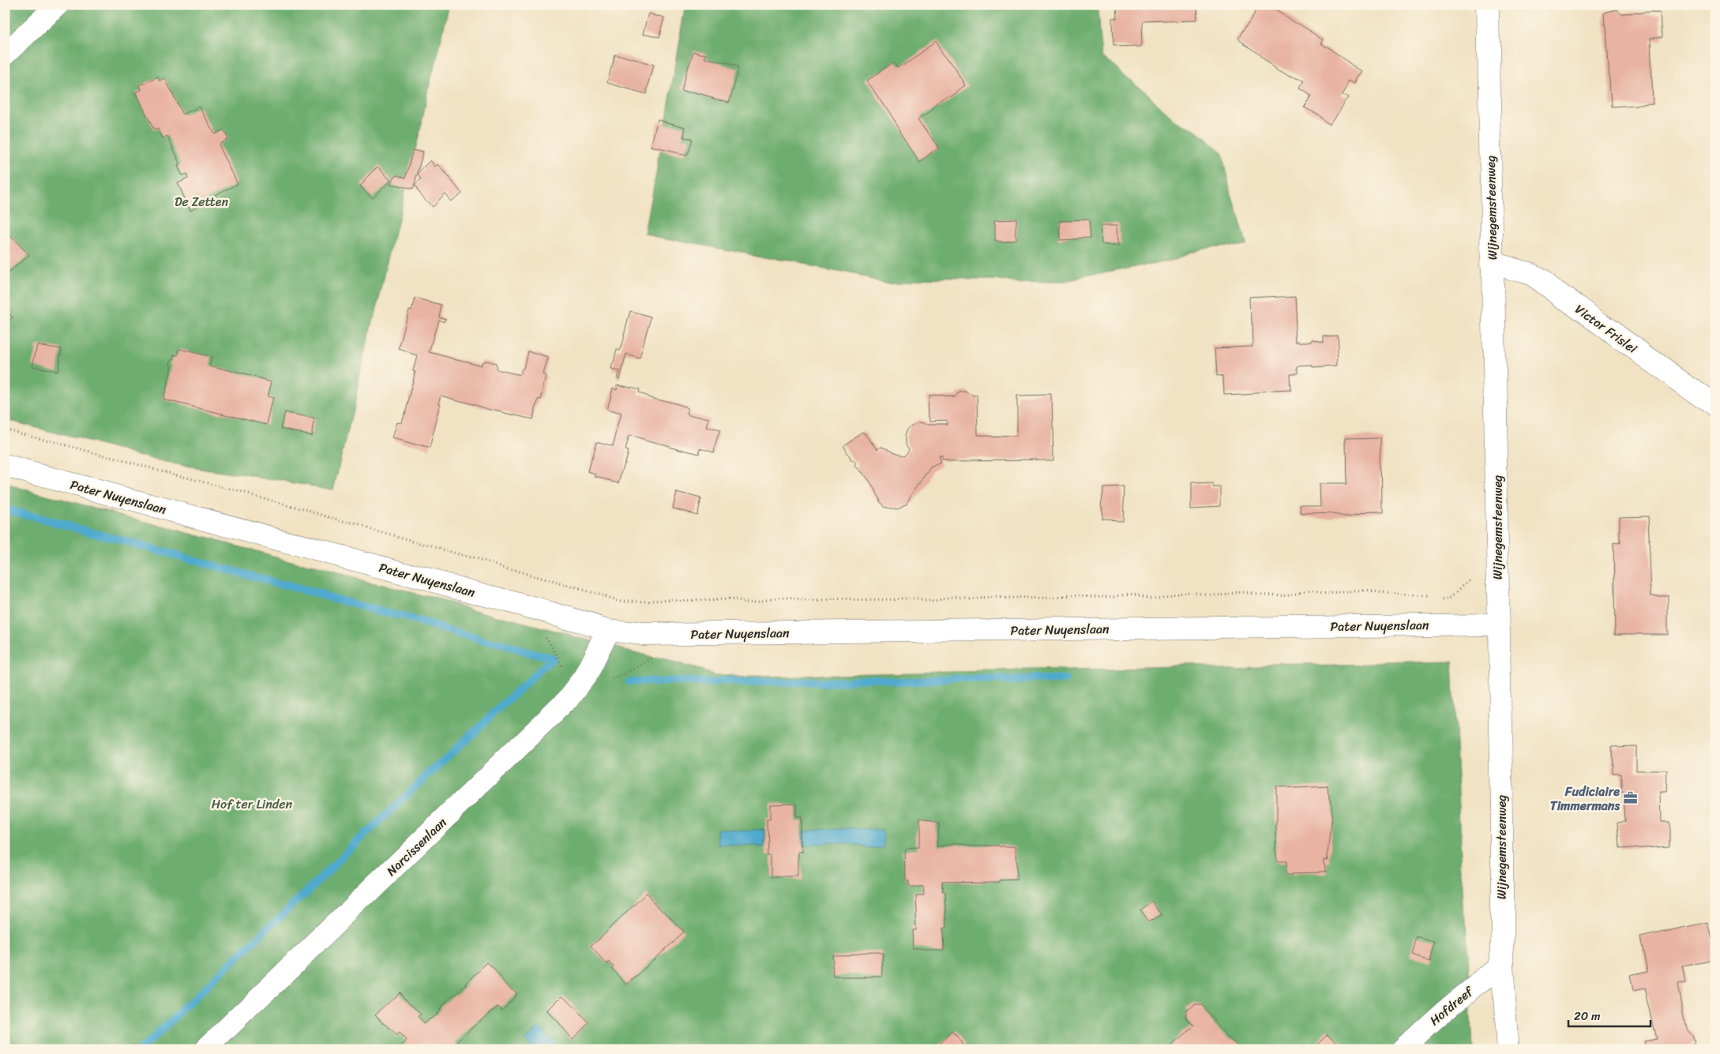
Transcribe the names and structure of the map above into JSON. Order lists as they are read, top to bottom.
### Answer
{
  "streets": {
    "street": [
      "Wijnegemsteenweg",
      "Victor Frislei",
      "Pater Nuyenslaan",
      "Narcissenlaan",
      "Hofdreef"
    ]
  },
  "crossings": [
    ["Wijnegemsteenweg", "Victor Frislei"],
    ["Wijnegemsteenweg", "Pater Nuyenslaan"],
    ["Wijnegemsteenweg", "Hofdreef"],
    ["Pater Nuyenslaan", "Narcissenlaan"]
  ],
  "parks": ["De Zetten", "Hof ter Linden"],
  "places": {
    "office": ["Fudiciaire Timmermans"]
  },
  "scale_bar": "20 m"
}
